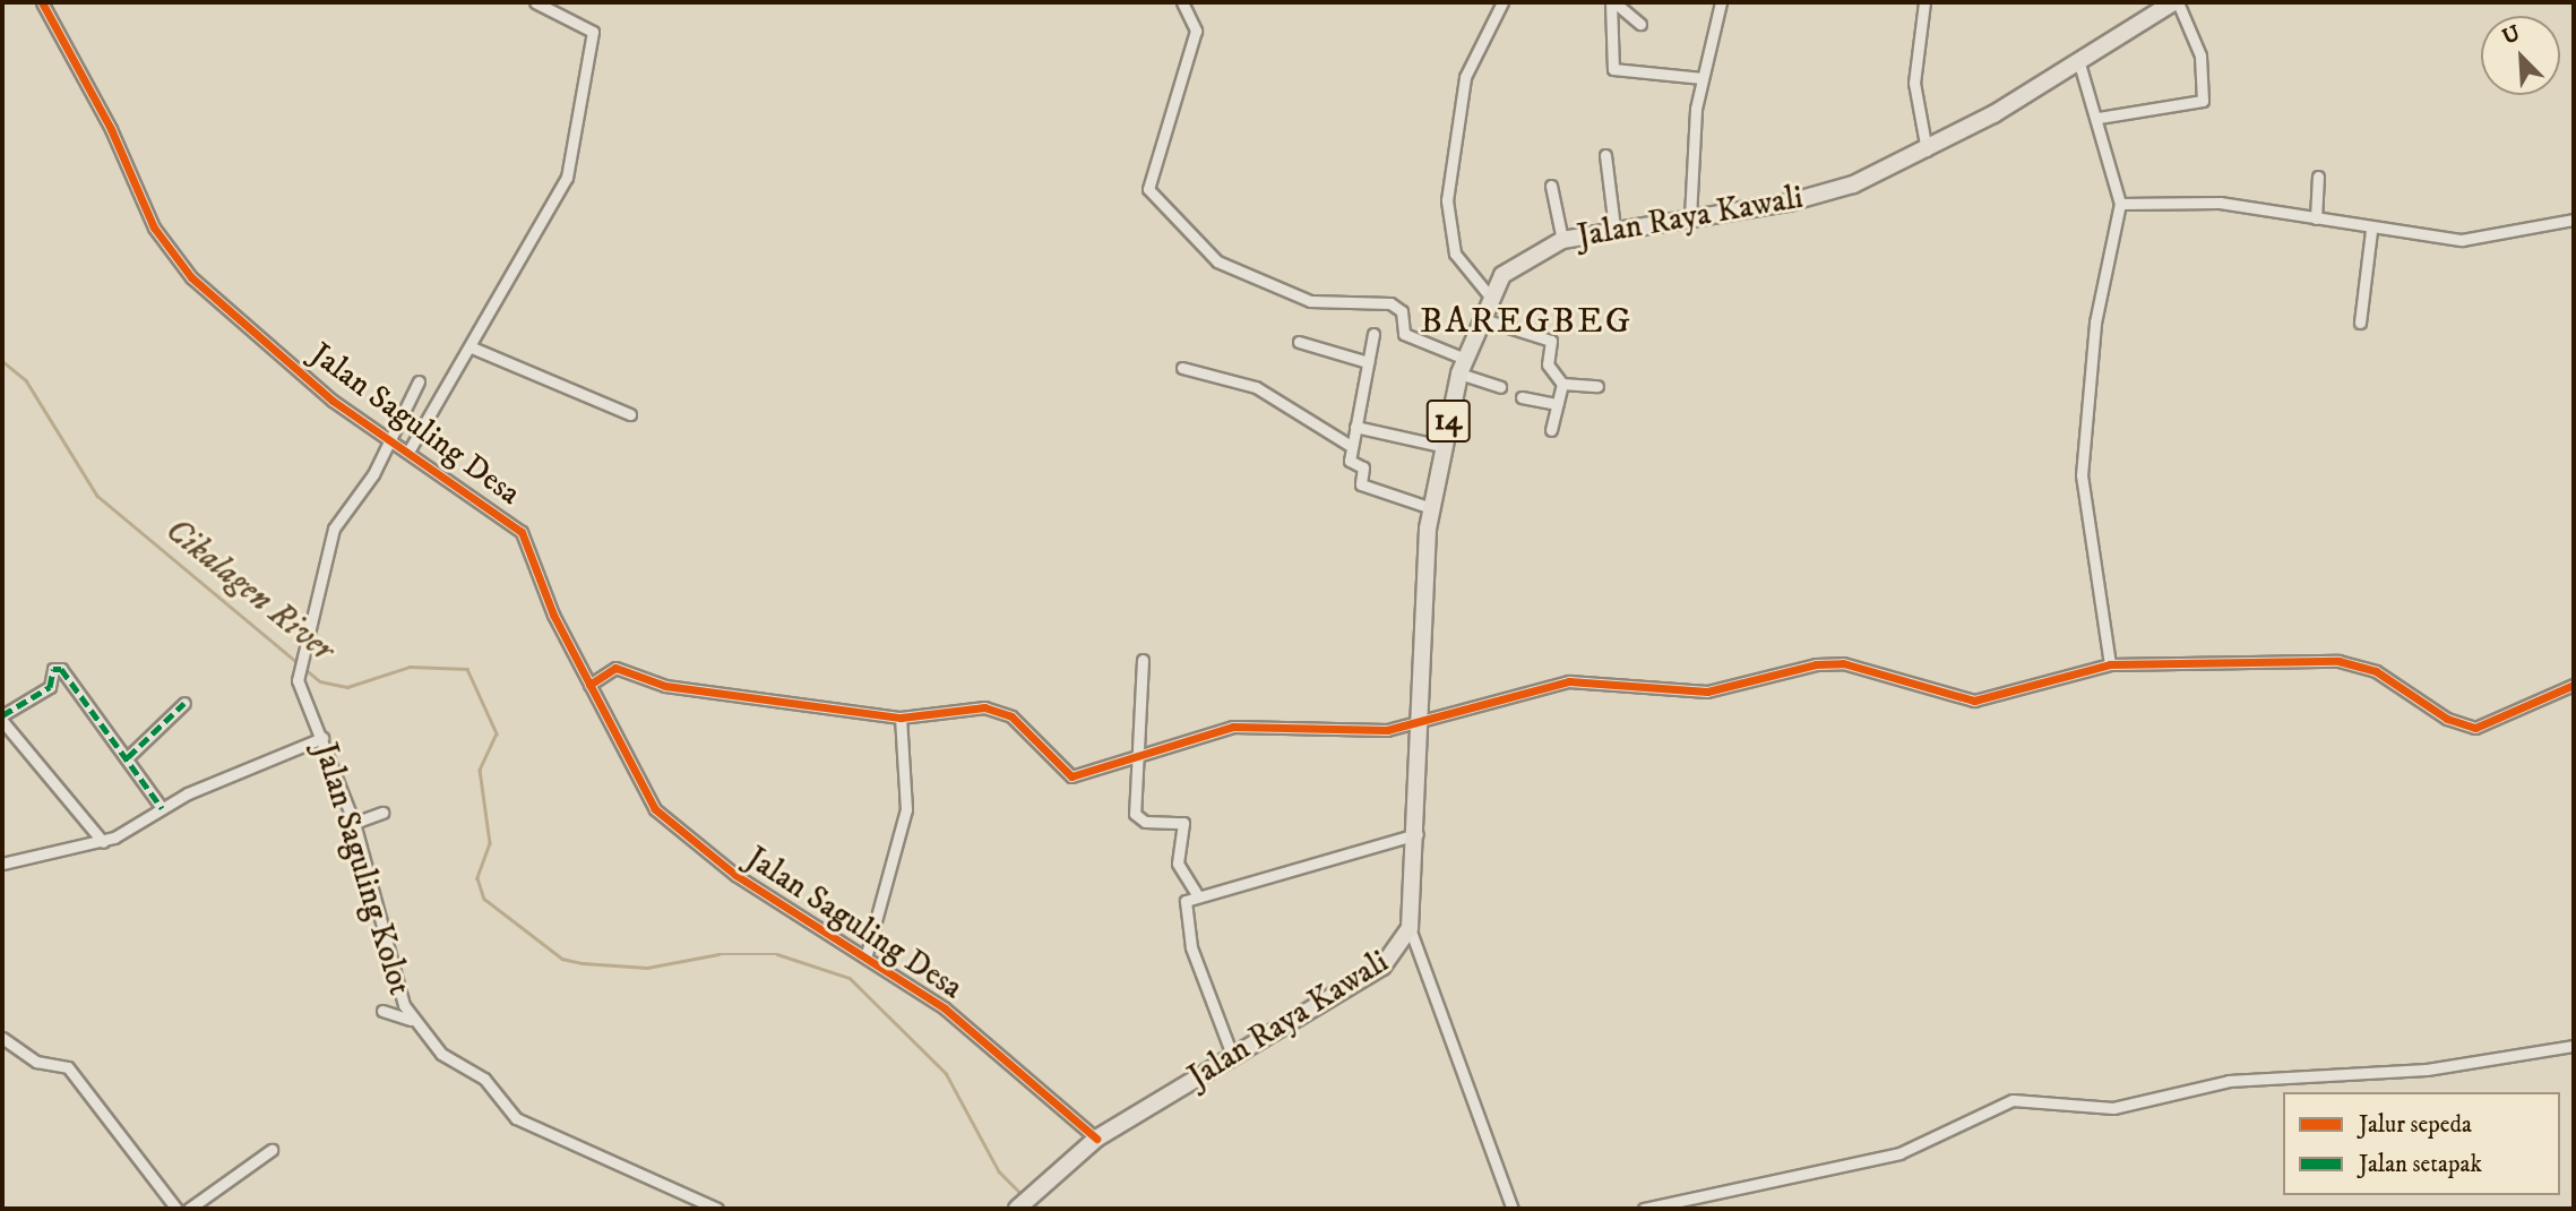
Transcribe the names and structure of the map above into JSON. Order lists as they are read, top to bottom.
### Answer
{
  "streets": {
    "highway": ["Jalan Raya Kawali", "14"],
    "street": ["Jalan Saguling Desa", "Jalan Saguling Kolot"]
  },
  "crossings": [
    ["Jalan Raya Kawali", "Jalan Saguling Desa"],
    ["Jalan Saguling Desa", "Jalan Saguling Kolot"]
  ],
  "districts": ["BAREGBEG"],
  "water": ["Cikalagen River"],
  "legend": ["Jalur sepeda", "Jalan setapak"],
  "north": "top left"
}
